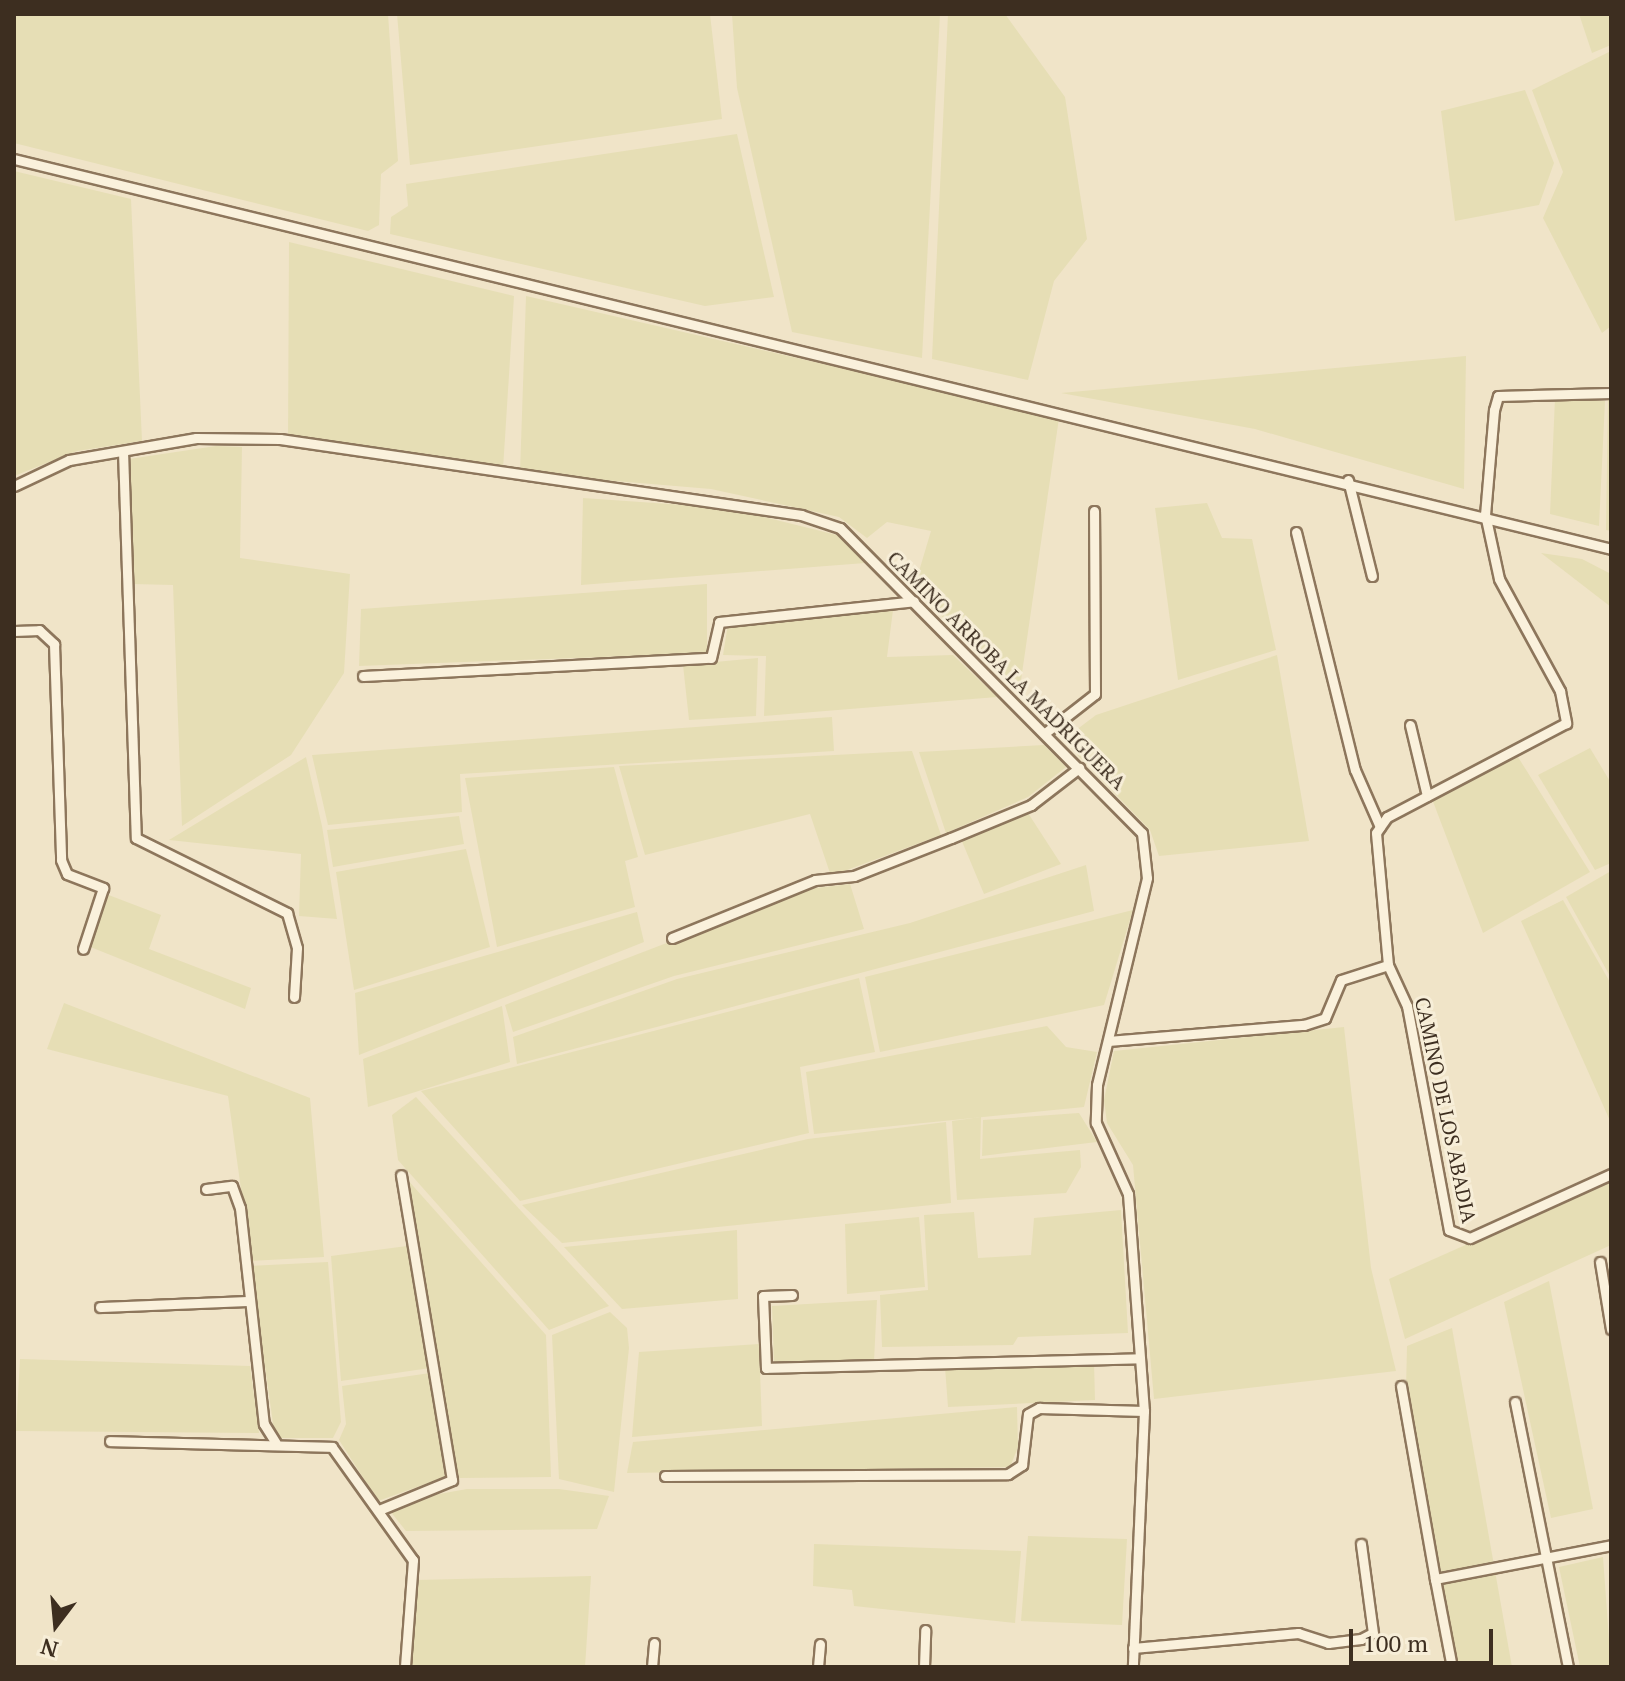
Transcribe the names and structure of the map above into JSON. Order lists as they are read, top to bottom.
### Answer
{
  "streets": {
    "street": ["CAMINO ARROBA LA MADRIGUERA", "CAMINO DE LOS ABADIA"]
  },
  "scale_bar": "100 m",
  "north": "bottom"
}
